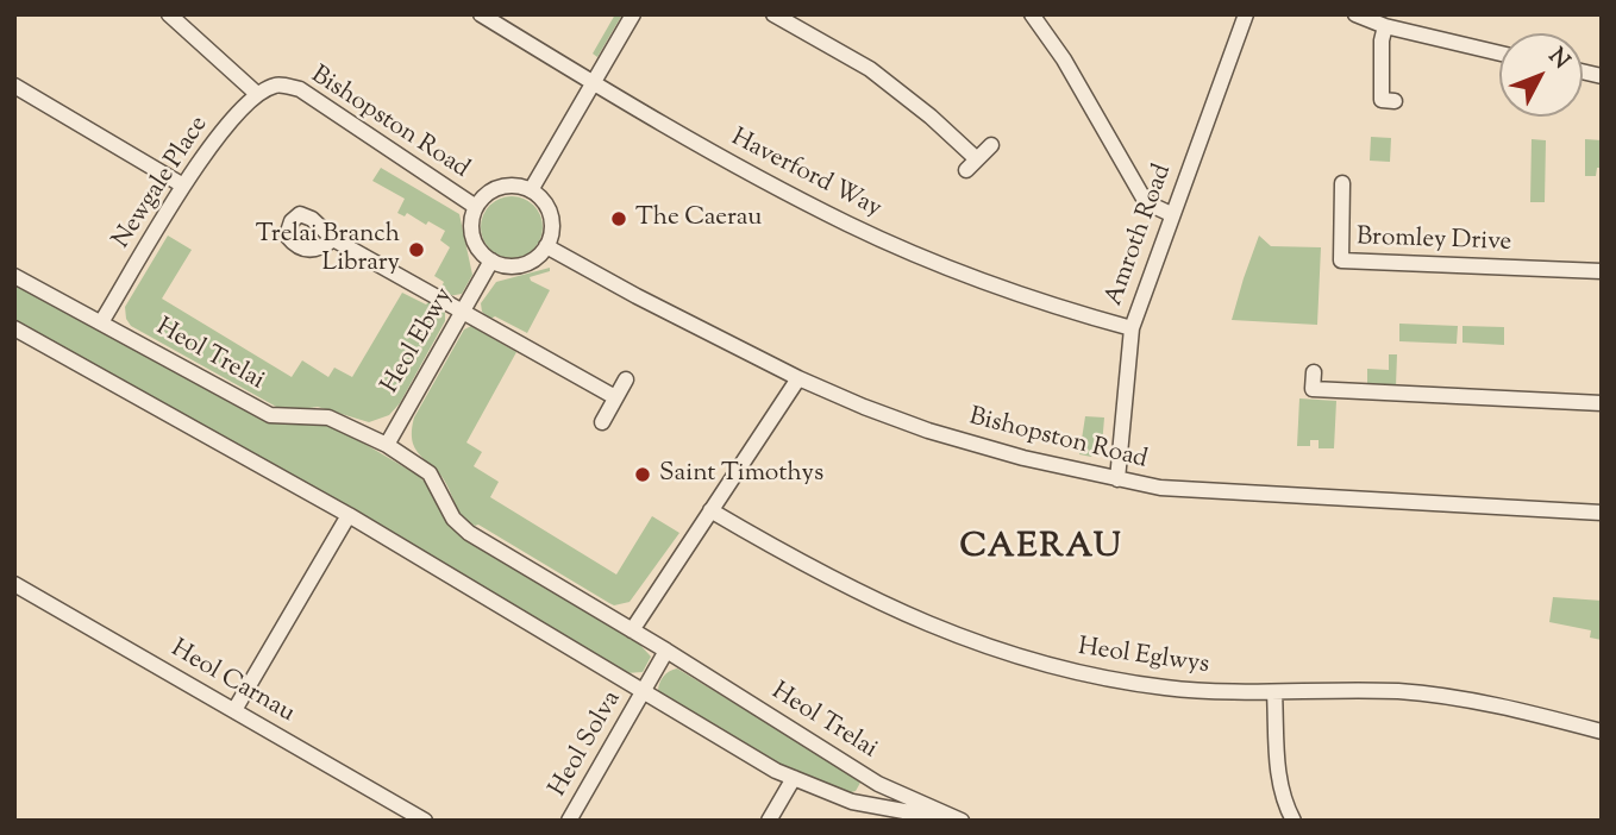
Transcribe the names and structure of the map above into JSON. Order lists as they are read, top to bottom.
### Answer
{
  "streets": {
    "street": [
      "Bishopston Road",
      "Haverford Way",
      "Newgale Place",
      "Amroth Road",
      "Bromley Drive",
      "Heol Ebwy",
      "Heol Trelai",
      "Heol Eglwys",
      "Heol Carnau",
      "Heol Solva"
    ]
  },
  "crossings": [
    ["Bishopston Road", "Newgale Place"],
    ["Bishopston Road", "Amroth Road"],
    ["Bishopston Road", "Heol Ebwy"],
    ["Haverford Way", "Amroth Road"],
    ["Newgale Place", "Heol Trelai"],
    ["Heol Ebwy", "Heol Trelai"],
    ["Heol Trelai", "Heol Solva"]
  ],
  "districts": ["CAERAU"],
  "places": ["The Caerau", "Trelai Branch Library", "Saint Timothys"],
  "north": "top right"
}
